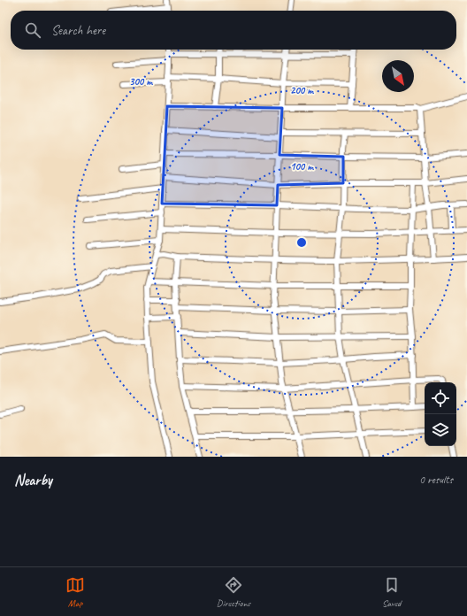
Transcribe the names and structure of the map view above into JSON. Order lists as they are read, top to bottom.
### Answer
{
  "north": "bottom right",
  "page": {
    "search": "Search here",
    "heading": ["Nearby", "0 results"],
    "nav": ["Map", "Directions", "Saved"]
  },
  "rings": ["300 m", "200 m", "100 m"]
}
